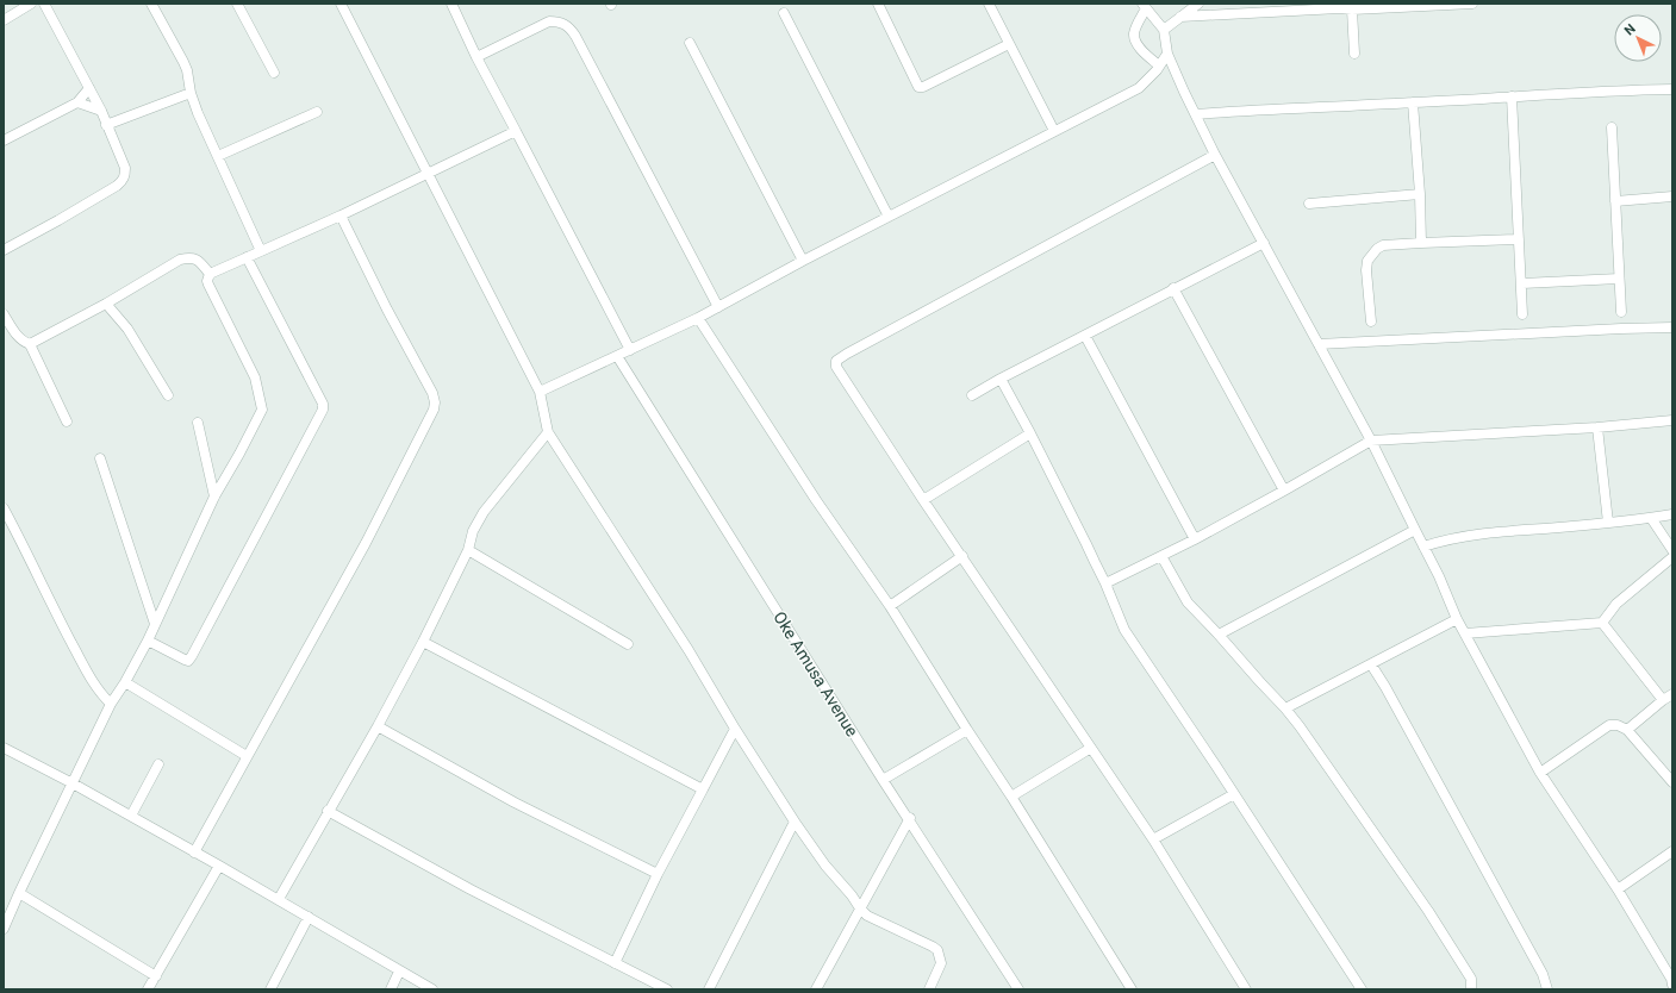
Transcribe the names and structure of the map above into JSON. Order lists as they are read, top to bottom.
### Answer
{
  "streets": {
    "street": ["Oke Amusa Avenue"]
  },
  "north": "top left"
}
